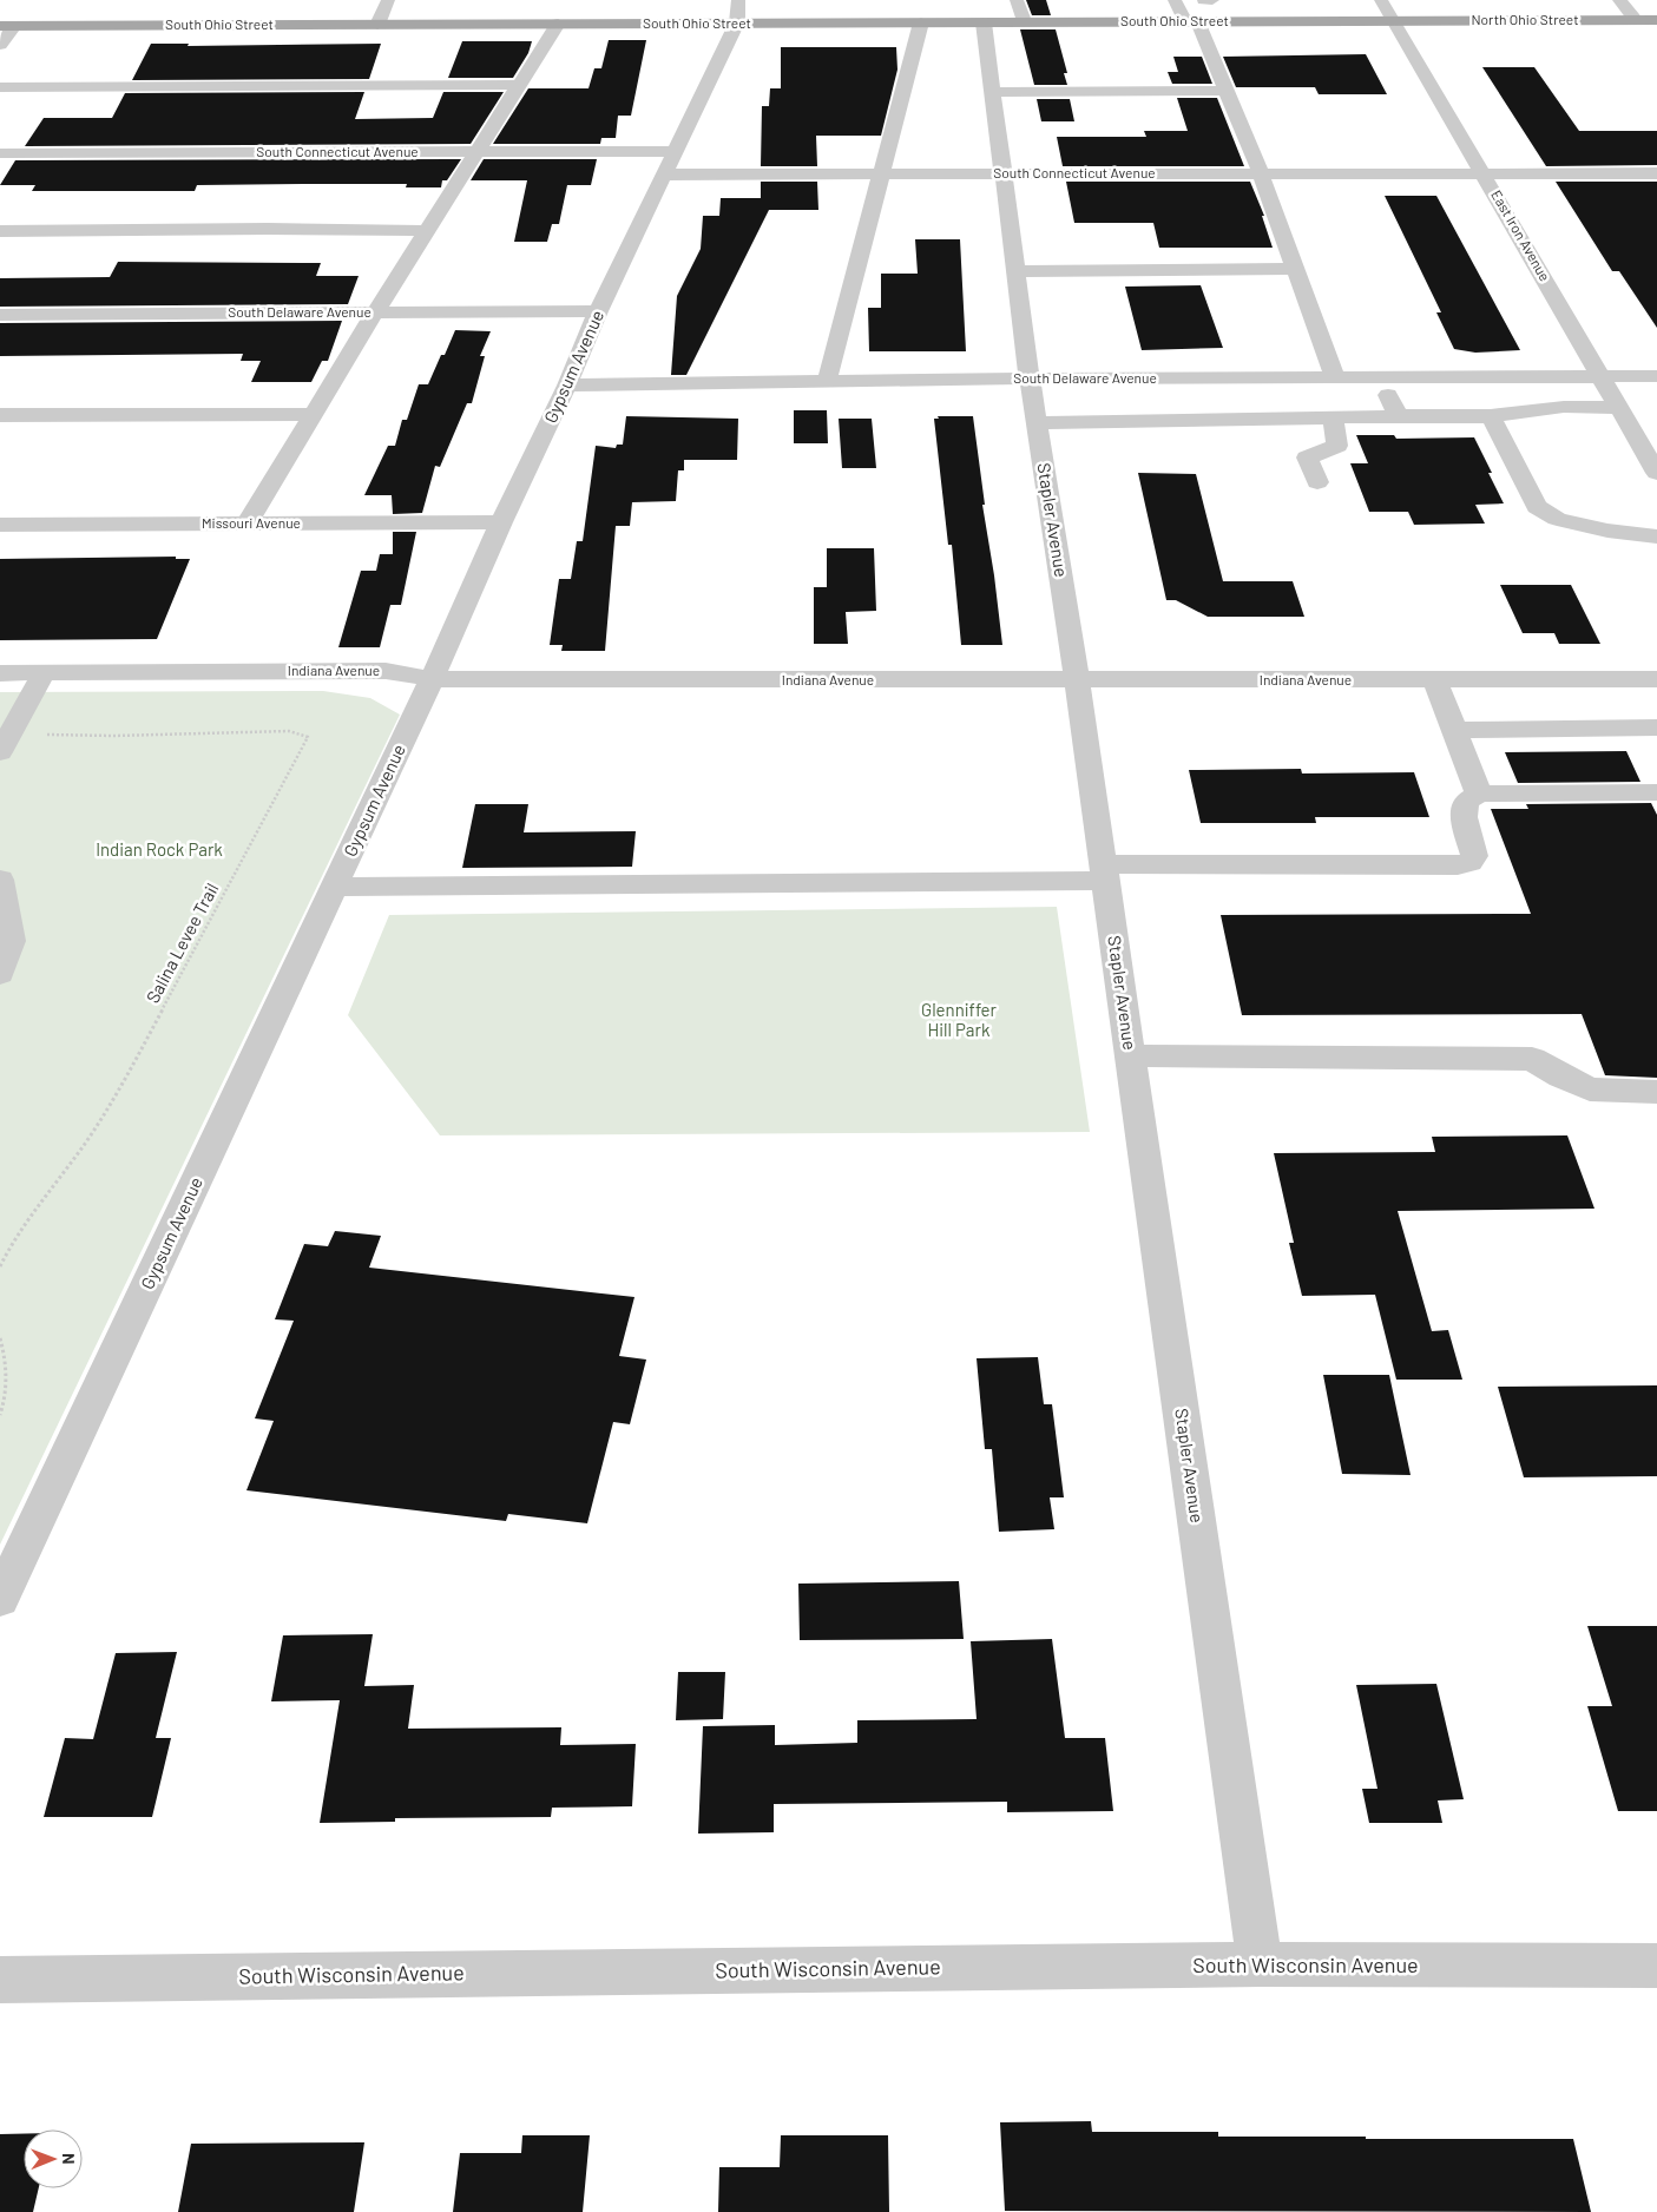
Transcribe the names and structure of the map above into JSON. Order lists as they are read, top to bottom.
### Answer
{
  "streets": {
    "main road": ["North Ohio Street", "South Ohio Street"],
    "street": [
      "South Connecticut Avenue",
      "East Iron Avenue",
      "South Delaware Avenue",
      "Gypsum Avenue",
      "Stapler Avenue",
      "Missouri Avenue",
      "Indiana Avenue",
      "South Wisconsin Avenue"
    ],
    "path": ["Salina Levee Trail"]
  },
  "crossings": [
    ["North Ohio Street", "South Ohio Street"],
    ["North Ohio Street", "East Iron Avenue"],
    ["South Ohio Street", "East Iron Avenue"],
    ["South Ohio Street", "Gypsum Avenue"],
    ["South Ohio Street", "Stapler Avenue"],
    ["South Connecticut Avenue", "East Iron Avenue"],
    ["South Connecticut Avenue", "Gypsum Avenue"],
    ["South Connecticut Avenue", "Stapler Avenue"],
    ["East Iron Avenue", "South Delaware Avenue"],
    ["South Delaware Avenue", "Gypsum Avenue"],
    ["South Delaware Avenue", "Stapler Avenue"],
    ["Gypsum Avenue", "Missouri Avenue"],
    ["Gypsum Avenue", "Indiana Avenue"],
    ["Stapler Avenue", "Indiana Avenue"],
    ["Stapler Avenue", "South Wisconsin Avenue"]
  ],
  "parks": ["Indian Rock Park", "Glenniffer Hill Park"],
  "north": "right"
}
